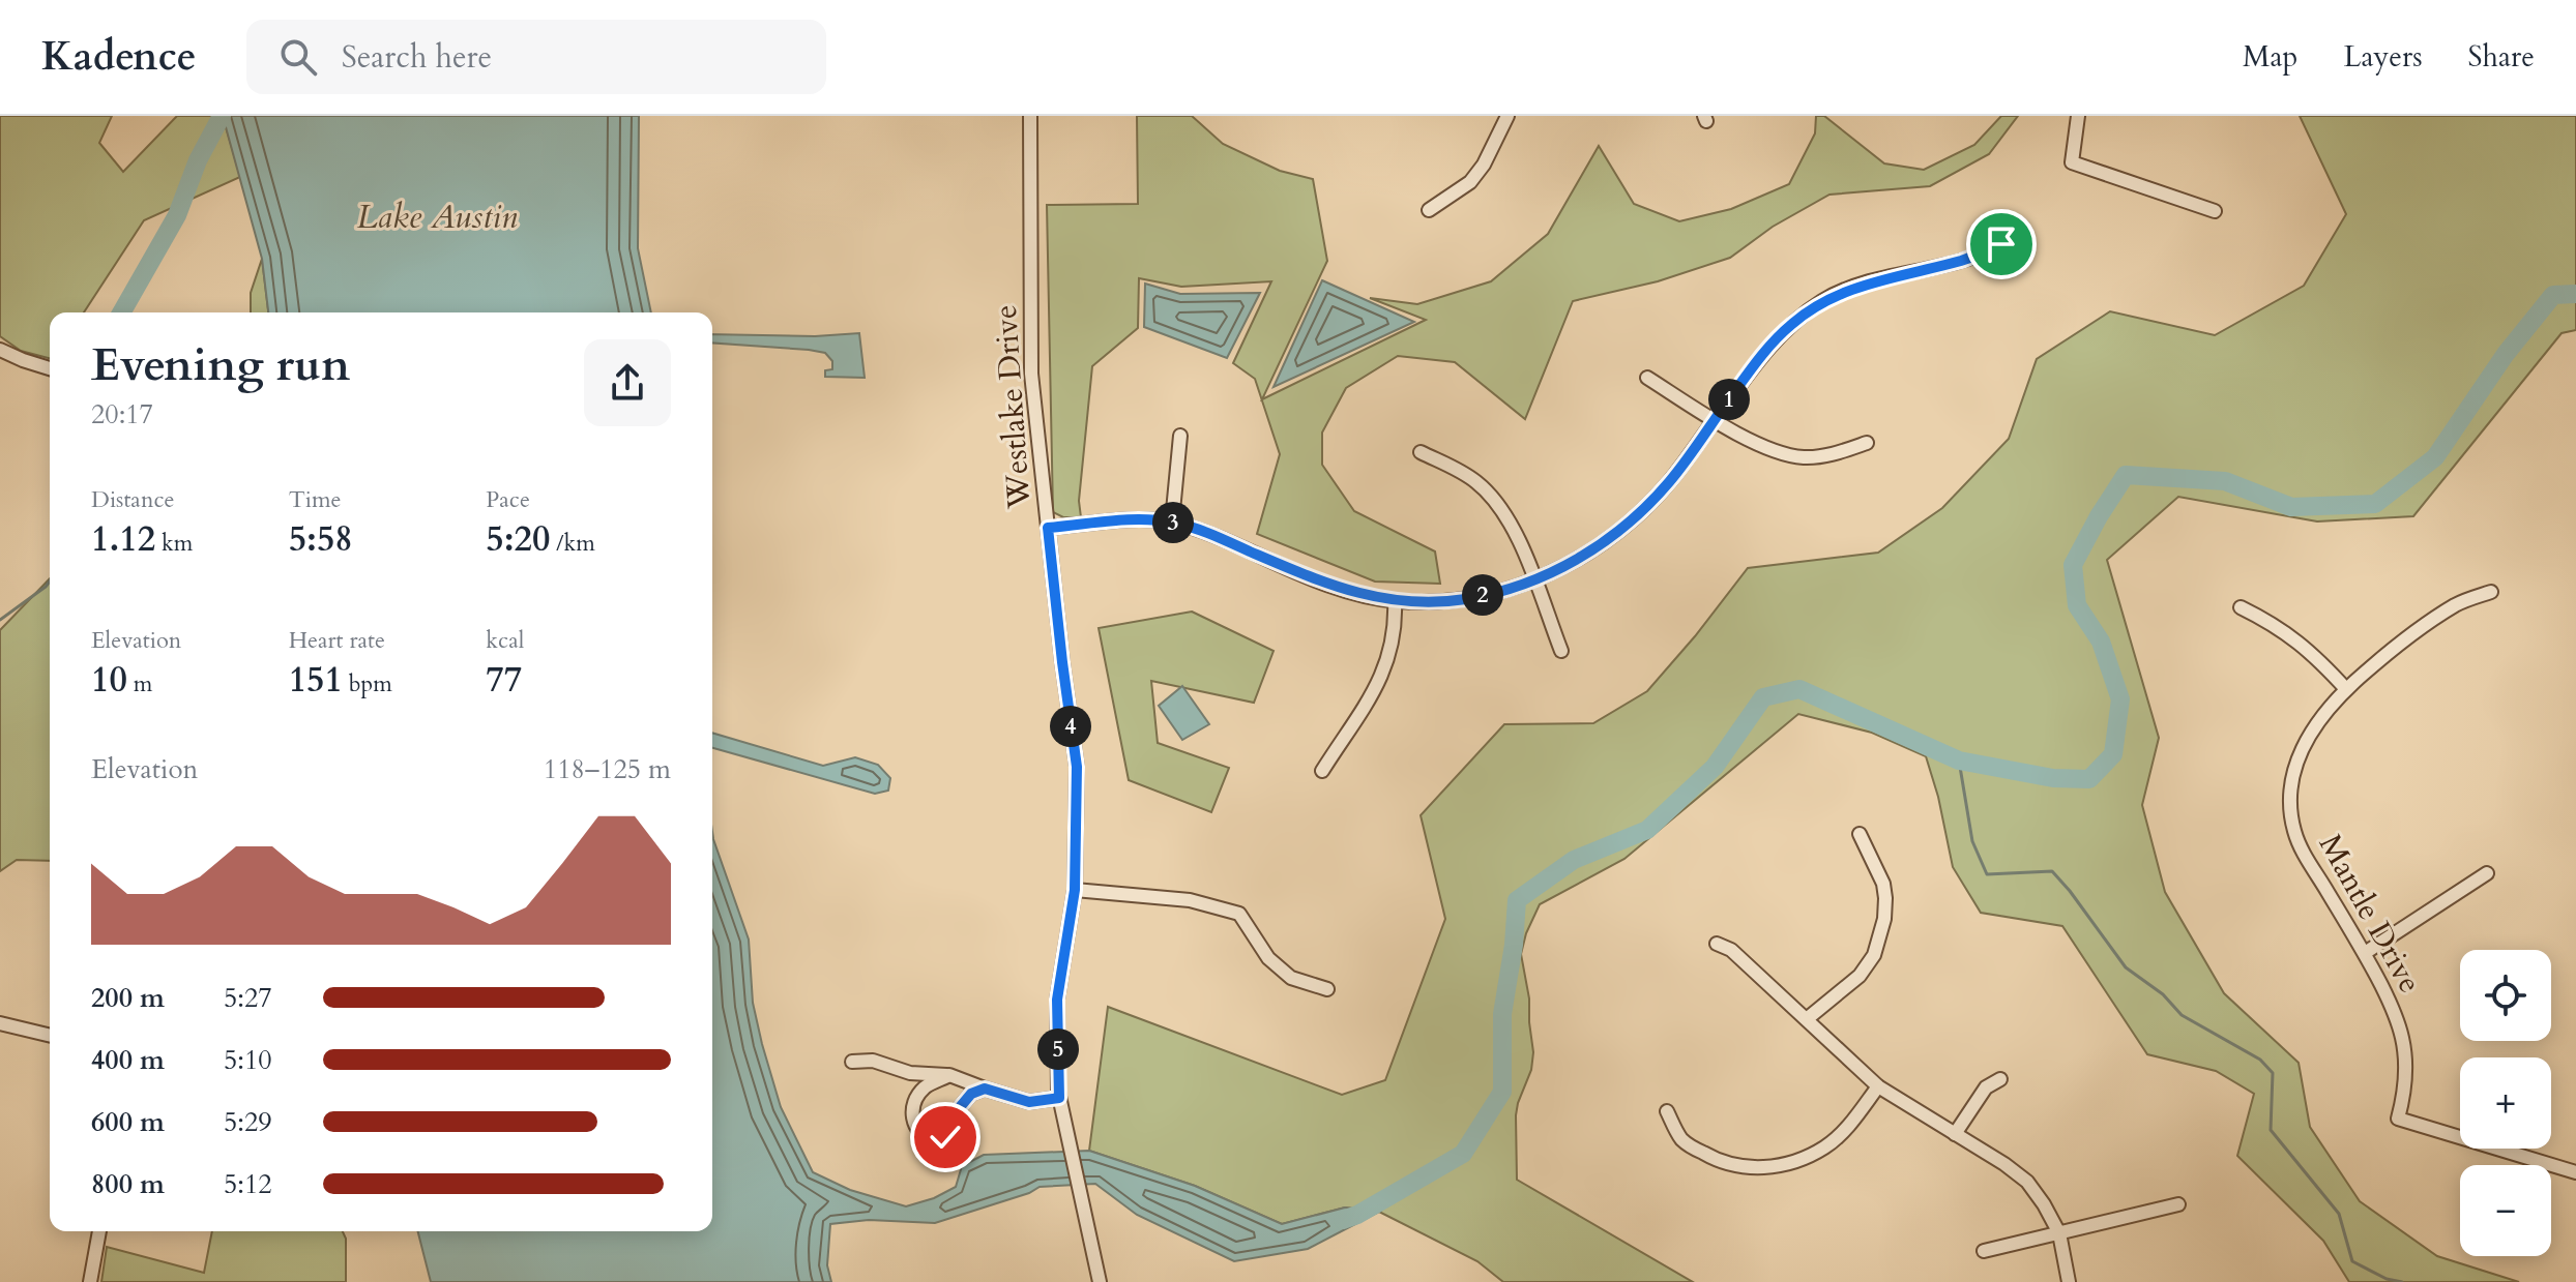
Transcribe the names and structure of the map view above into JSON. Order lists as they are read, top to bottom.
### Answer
{
  "streets": {
    "street": ["Westlake Drive", "Mantle Drive"]
  },
  "water": ["Lake Austin"],
  "page": {
    "header": "Kadence",
    "search": "Search here",
    "nav": ["Map", "Layers", "Share"],
    "heading": ["Evening run", "20:17"],
    "pins": [
      "1",
      "3",
      "2",
      "4",
      "5"
    ],
    "stats": [
      ["Distance", "1.12 km"],
      ["Time", "5:58"],
      ["Pace", "5:20 /km"],
      ["Elevation", "10 m"],
      ["Heart rate", "151 bpm"],
      ["kcal", "77"]
    ],
    "chart": ["Elevation", "118–125 m"],
    "map_buttons": ["+", "−"],
    "list": [
      {
        "name": "200 m",
        "note": "5:27"
      },
      {
        "name": "400 m",
        "note": "5:10"
      },
      {
        "name": "600 m",
        "note": "5:29"
      },
      {
        "name": "800 m",
        "note": "5:12"
      }
    ]
  }
}
